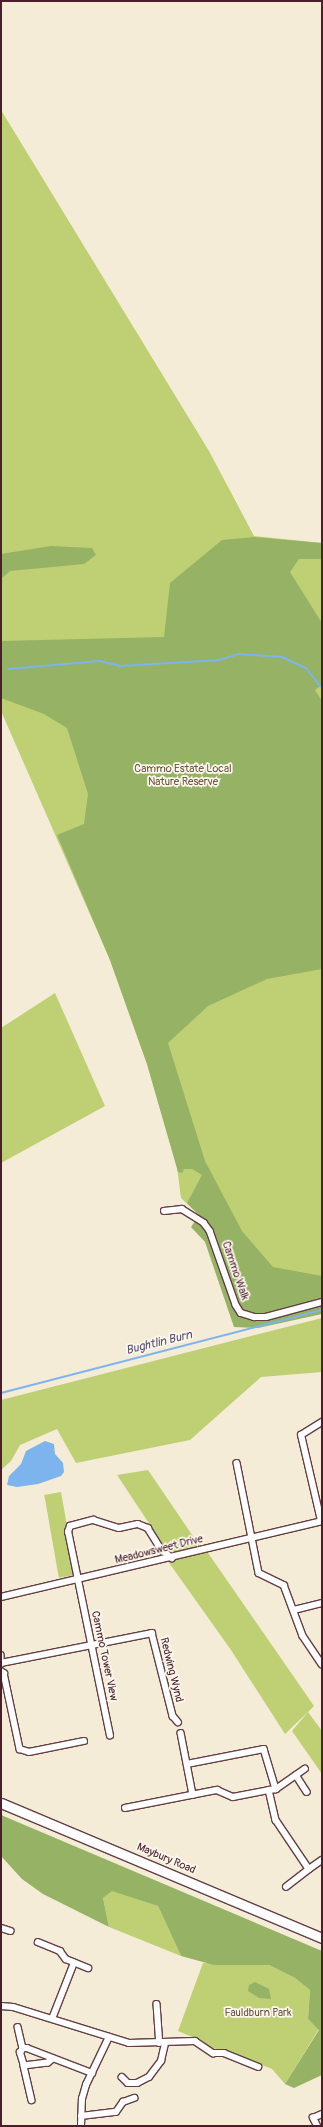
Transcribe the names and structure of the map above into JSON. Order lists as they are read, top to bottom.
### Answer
{
  "streets": {
    "main road": ["Maybury Road"],
    "street": [
      "Cammo Walk",
      "Meadowsweet Drive",
      "Cammo Tower View",
      "Redwing Wynd"
    ]
  },
  "crossings": [
    ["Meadowsweet Drive", "Cammo Tower View"],
    ["Cammo Tower View", "Redwing Wynd"]
  ],
  "water": ["Bughtlin Burn"],
  "parks": ["Cammo Estate Local Nature Reserve", "Fauldburn Park"]
}
